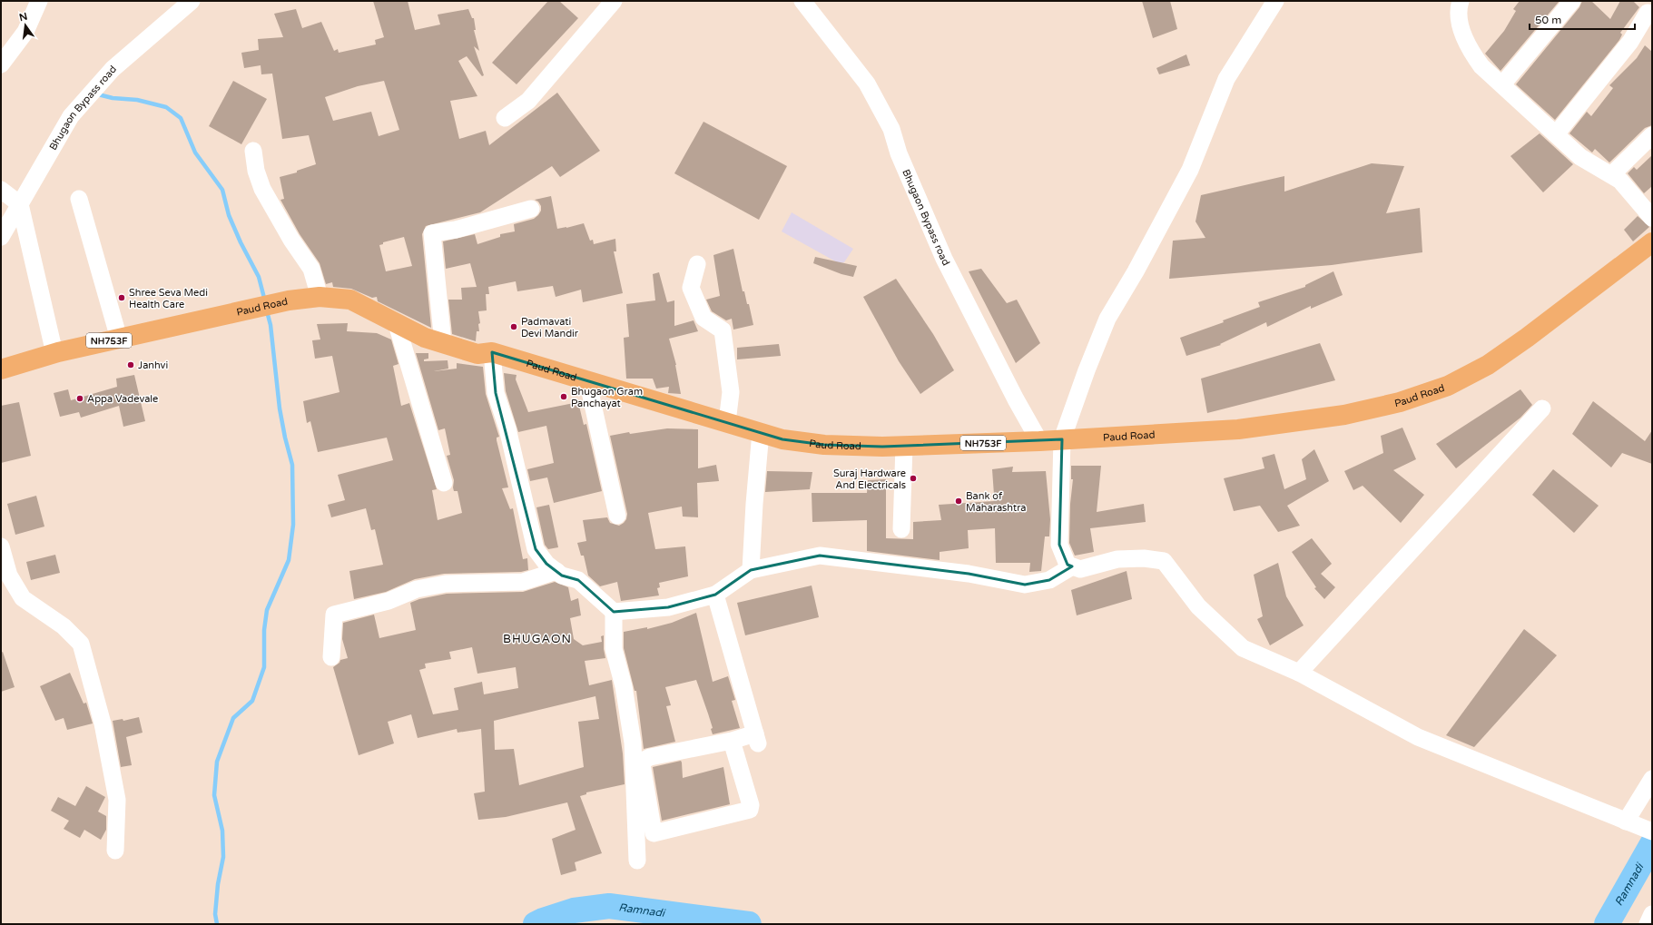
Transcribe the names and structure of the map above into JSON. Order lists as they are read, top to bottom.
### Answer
{
  "streets": {
    "main road": ["Paud Road", "NH753F"],
    "street": ["Bhugaon Bypass road"]
  },
  "crossings": [
    ["Bhugaon Bypass road", "Paud Road"]
  ],
  "districts": ["BHUGAON"],
  "water": ["Ramnadi"],
  "places": [
    "Shree Seva Medi Health Care",
    "Padmavati Devi Mandir",
    "Janhvi",
    "Bhugaon Gram Panchayat",
    "Appa Vadevale",
    "Suraj Hardware And Electricals",
    "Bank of Maharashtra"
  ],
  "scale_bar": "50 m",
  "north": "top"
}
